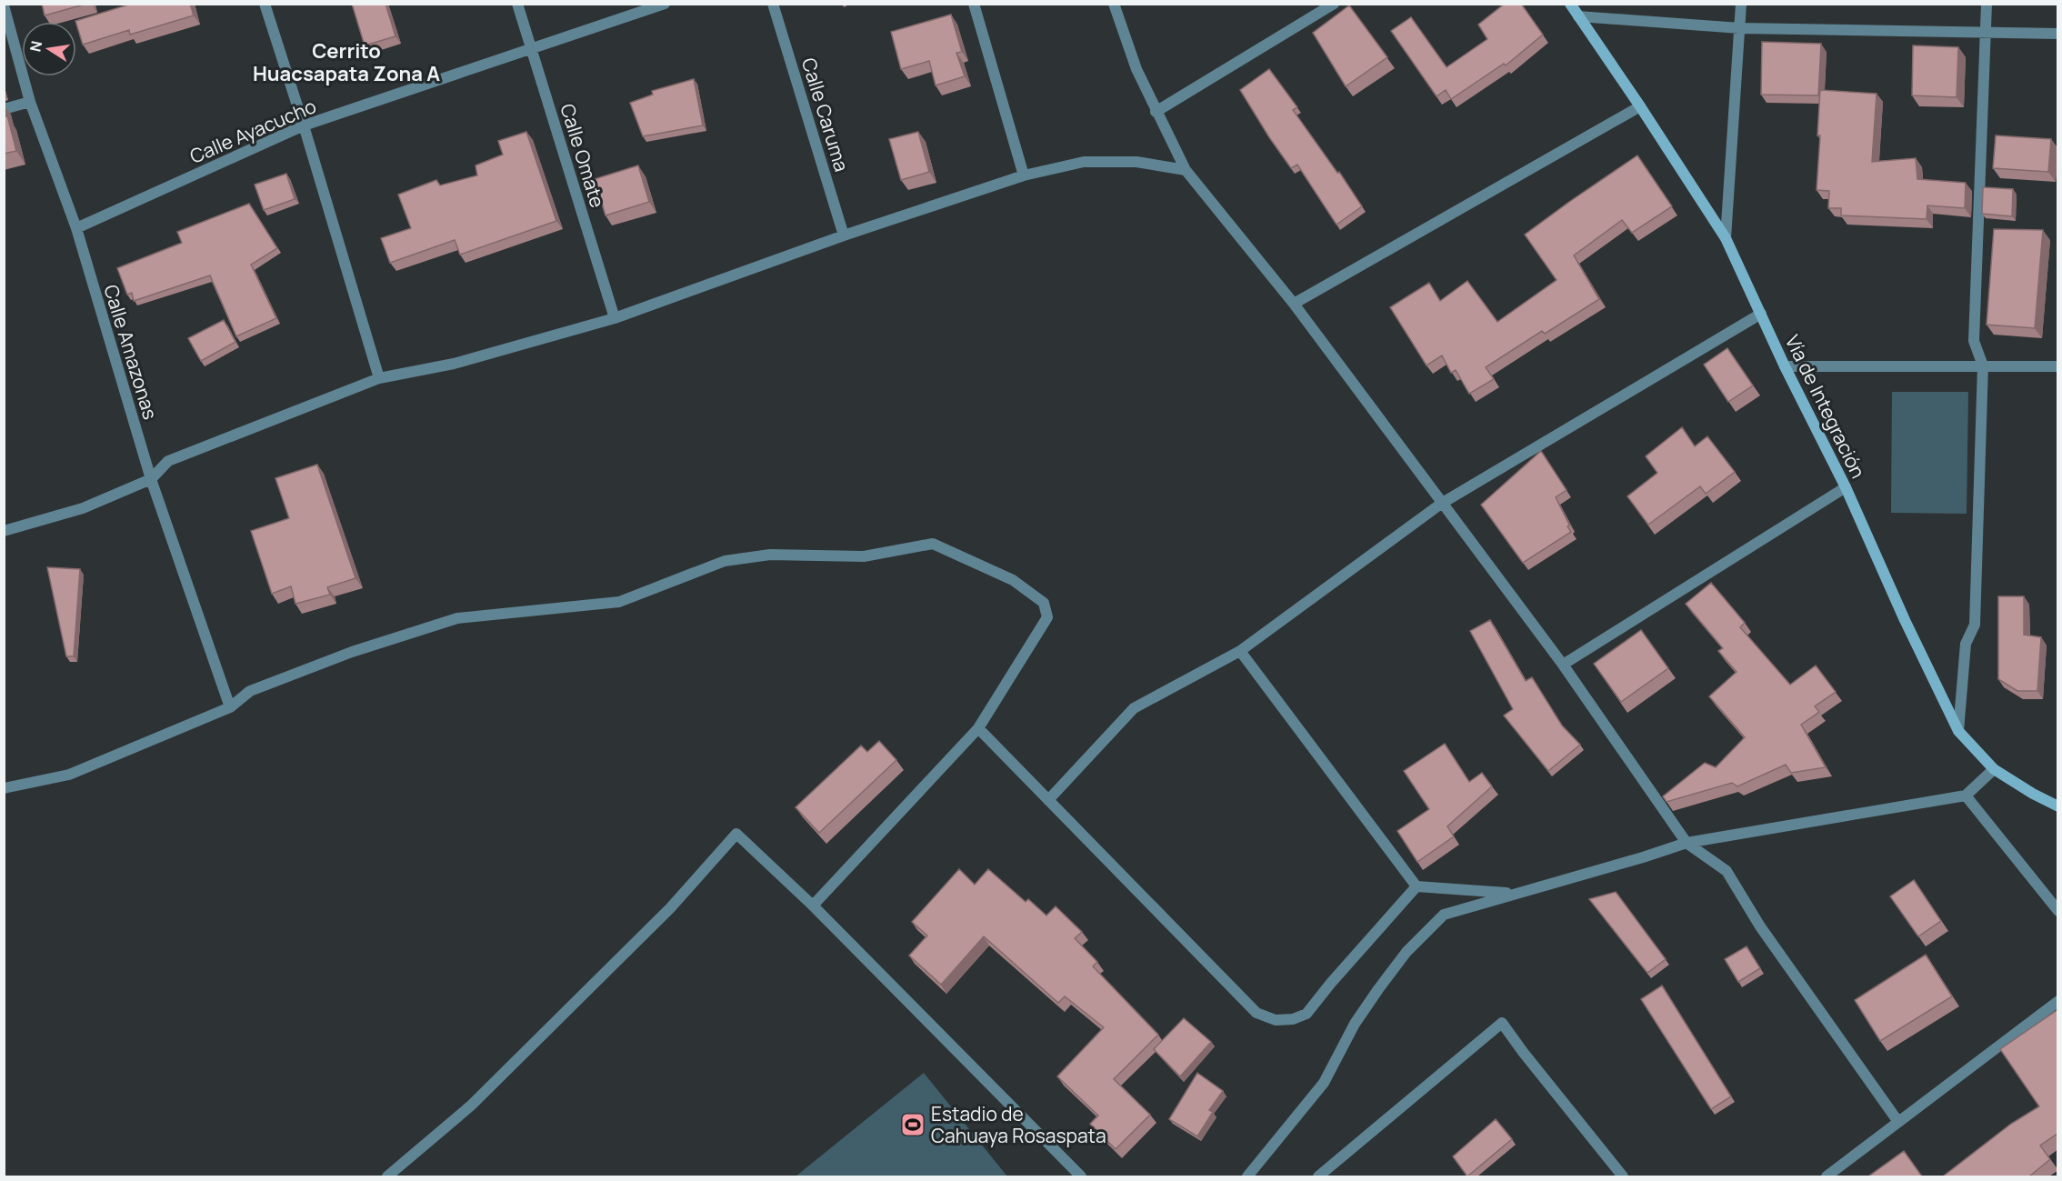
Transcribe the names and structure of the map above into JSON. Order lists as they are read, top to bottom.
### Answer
{
  "streets": {
    "main road": ["Vía de Integración"],
    "street": [
      "Calle Caruma",
      "Calle Ayacucho",
      "Calle Omate",
      "Calle Amazonas"
    ]
  },
  "crossings": [
    ["Calle Ayacucho", "Calle Omate"],
    ["Calle Ayacucho", "Calle Amazonas"]
  ],
  "districts": ["Cerrito Huacsapata Zona A"],
  "places": {
    "sports": ["Estadio de Cahuaya Rosaspata"]
  },
  "north": "left"
}
